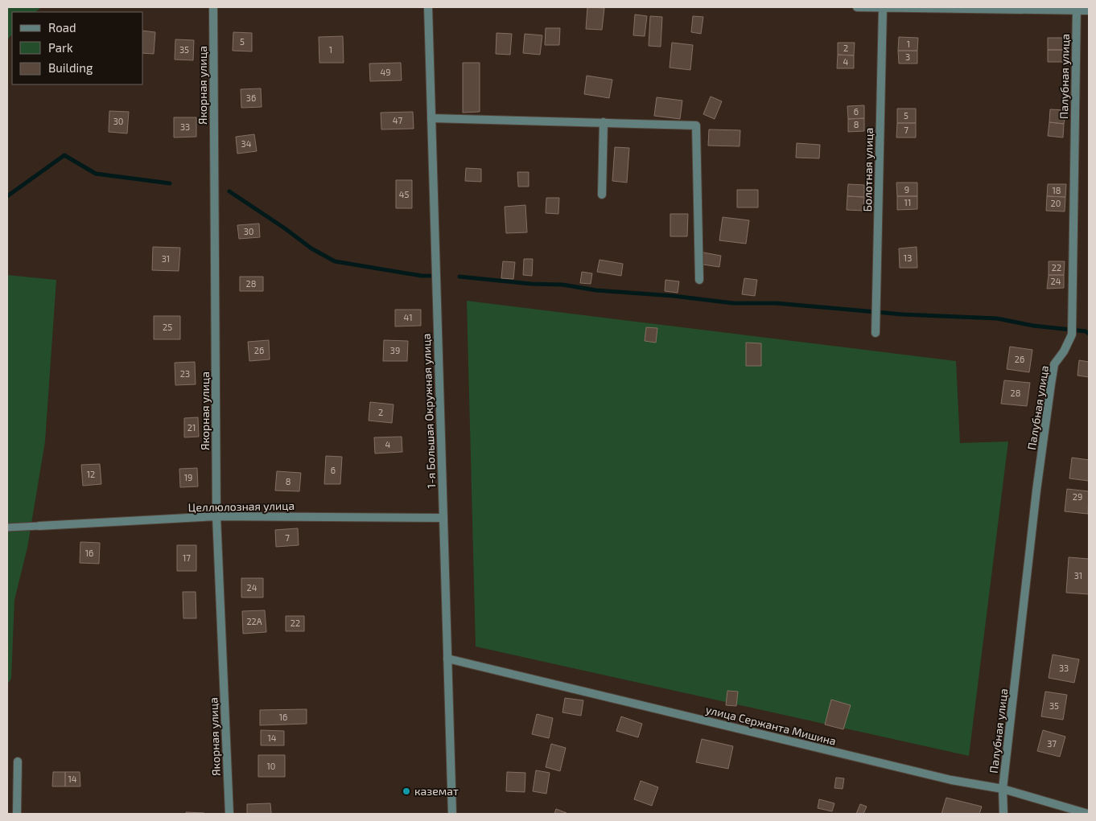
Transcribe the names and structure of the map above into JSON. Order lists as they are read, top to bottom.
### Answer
{
  "streets": {
    "street": [
      "Палубная улица",
      "Якорная улица",
      "Болотная улица",
      "1-я Большая Окружная улица",
      "Целлюлозная улица",
      "улица Сержанта Мишина"
    ]
  },
  "crossings": [
    ["Палубная улица", "улица Сержанта Мишина"],
    ["Якорная улица", "Целлюлозная улица"],
    ["1-я Большая Окружная улица", "Целлюлозная улица"],
    ["1-я Большая Окружная улица", "улица Сержанта Мишина"]
  ],
  "places": ["каземат"],
  "house_numbers": [
    "5",
    "1",
    "2",
    "35",
    "1",
    "3",
    "4",
    "49",
    "36",
    "6",
    "5",
    "47",
    "30",
    "8",
    "33",
    "7",
    "34",
    "9",
    "18",
    "45",
    "11",
    "20",
    "30",
    "13",
    "31",
    "22",
    "24",
    "28",
    "41",
    "25",
    "26",
    "39",
    "26",
    "23",
    "28",
    "2",
    "21",
    "4",
    "6",
    "12",
    "19",
    "8",
    "29",
    "7",
    "16",
    "17",
    "31",
    "24",
    "22А",
    "22",
    "33",
    "35",
    "16",
    "14",
    "37",
    "10",
    "14"
  ],
  "legend": ["Road", "Park", "Building"]
}
